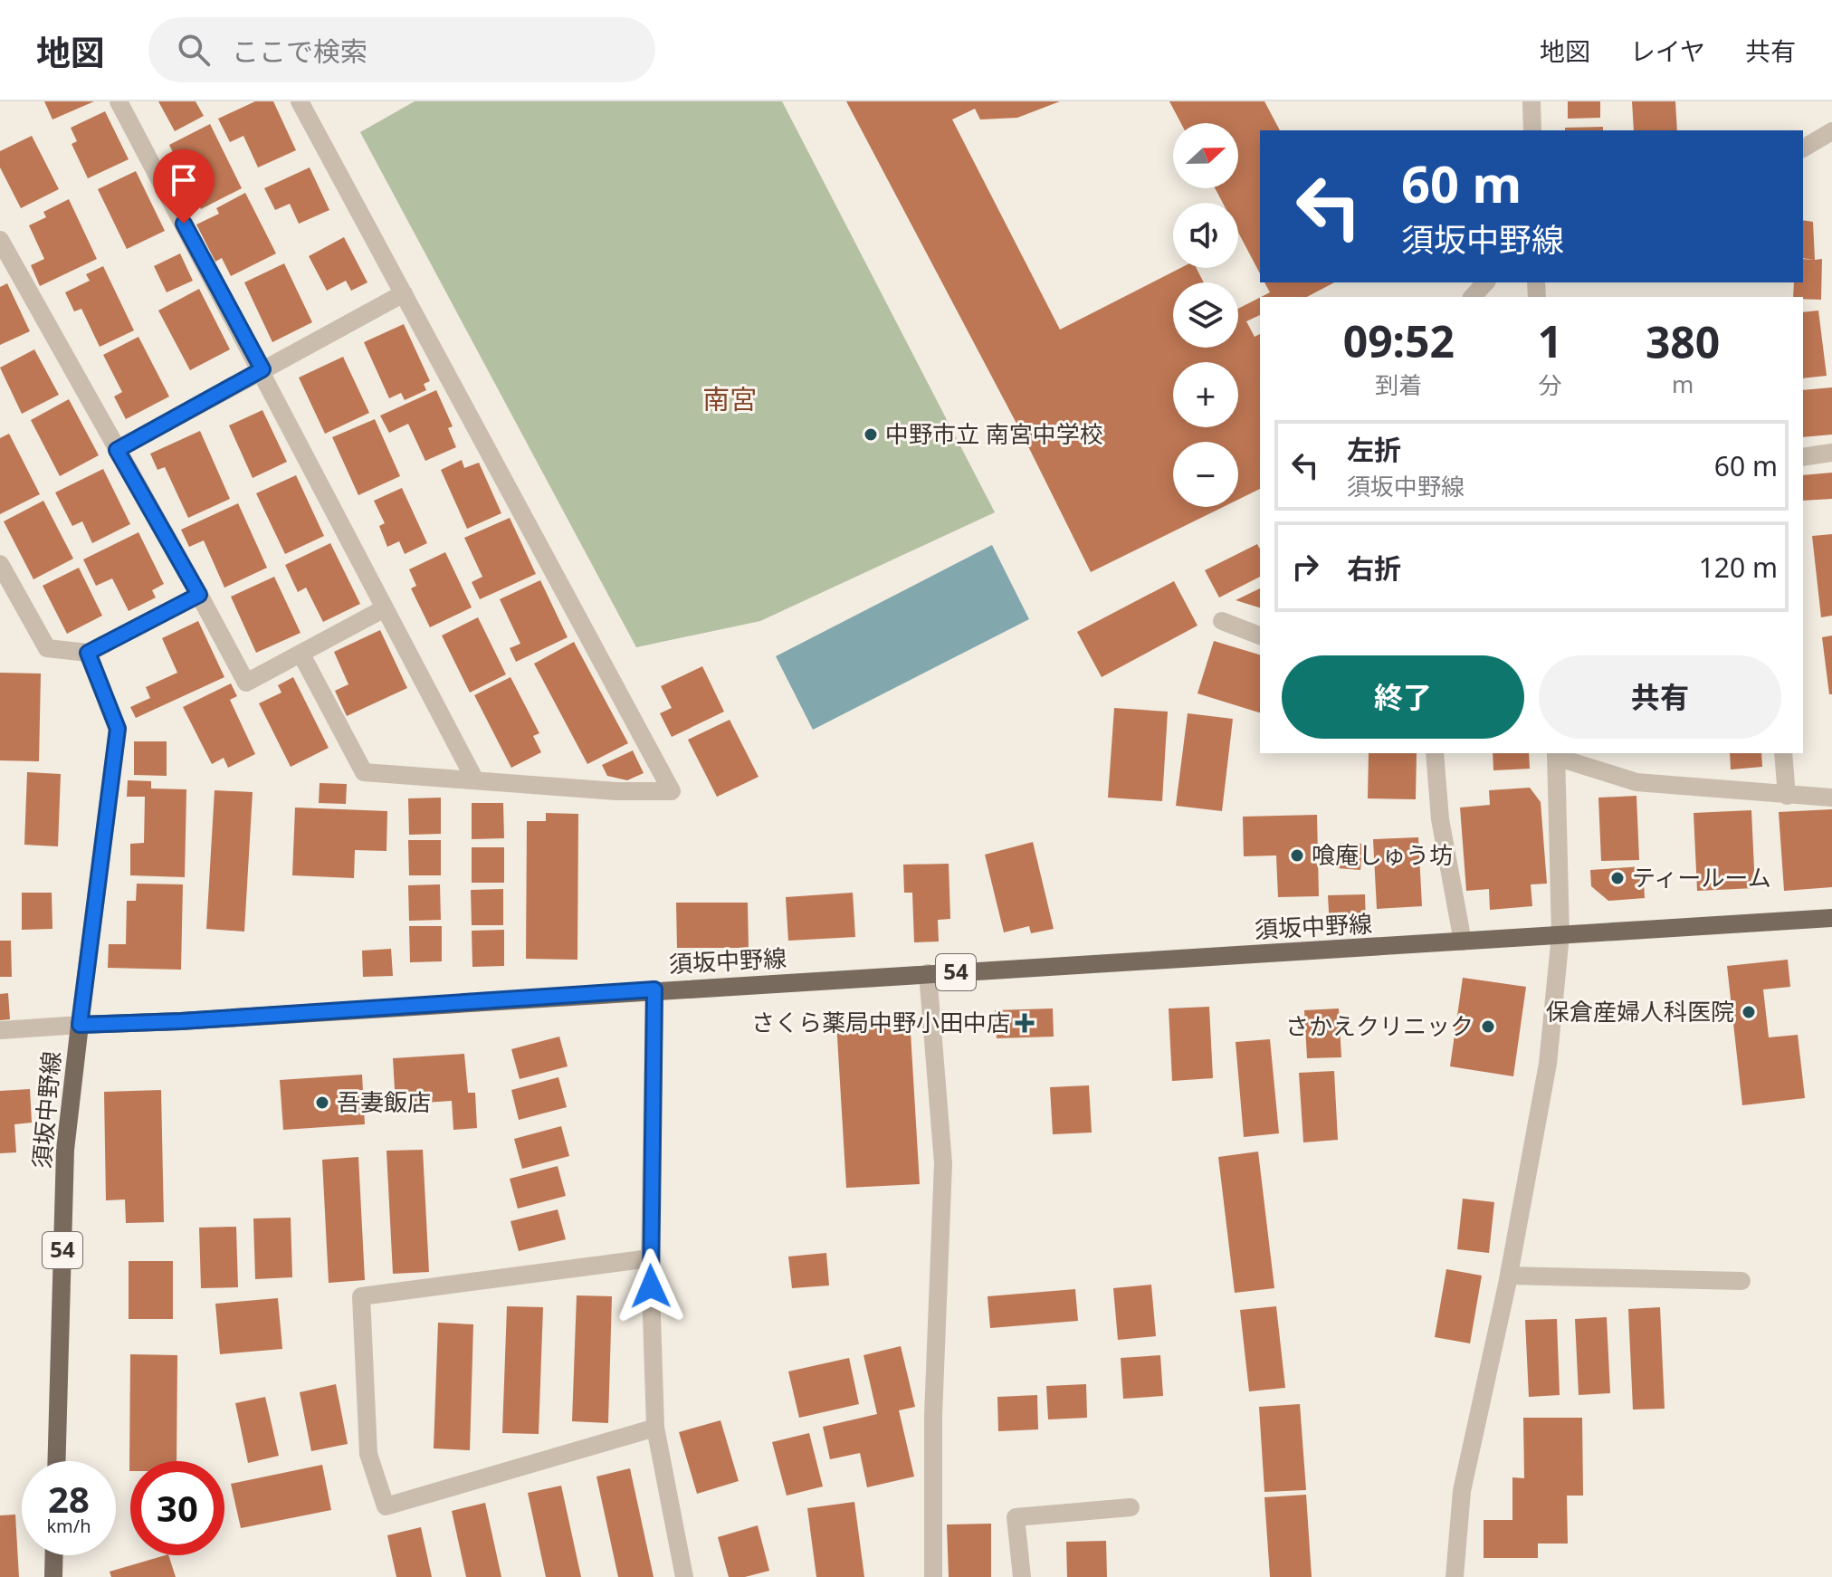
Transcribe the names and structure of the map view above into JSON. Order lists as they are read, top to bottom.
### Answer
{
  "streets": {
    "main road": ["須坂中野線", "54"]
  },
  "districts": ["南宮"],
  "places": {
    "other": [
      "中野市立 南宮中学校",
      "喰庵しゅう坊",
      "ティールーム",
      "保倉産婦人科医院",
      "さかえクリニック",
      "吾妻飯店"
    ],
    "health": ["さくら薬局中野小田中店"]
  },
  "north": "right",
  "page": {
    "header": "地図",
    "search": "ここで検索",
    "nav": ["地図", "レイヤ", "共有"],
    "map_buttons": ["+", "−"],
    "turn": ["60 m", "須坂中野線"],
    "eta": [
      "09:52",
      "到着",
      "1",
      "分",
      "380",
      "m"
    ],
    "list": [
      {
        "name": "左折",
        "note": "須坂中野線",
        "value": "60 m"
      },
      {
        "name": "右折",
        "value": "120 m"
      }
    ],
    "buttons": ["終了", "共有"],
    "speed": "28 km/h",
    "limit": "30"
  }
}
